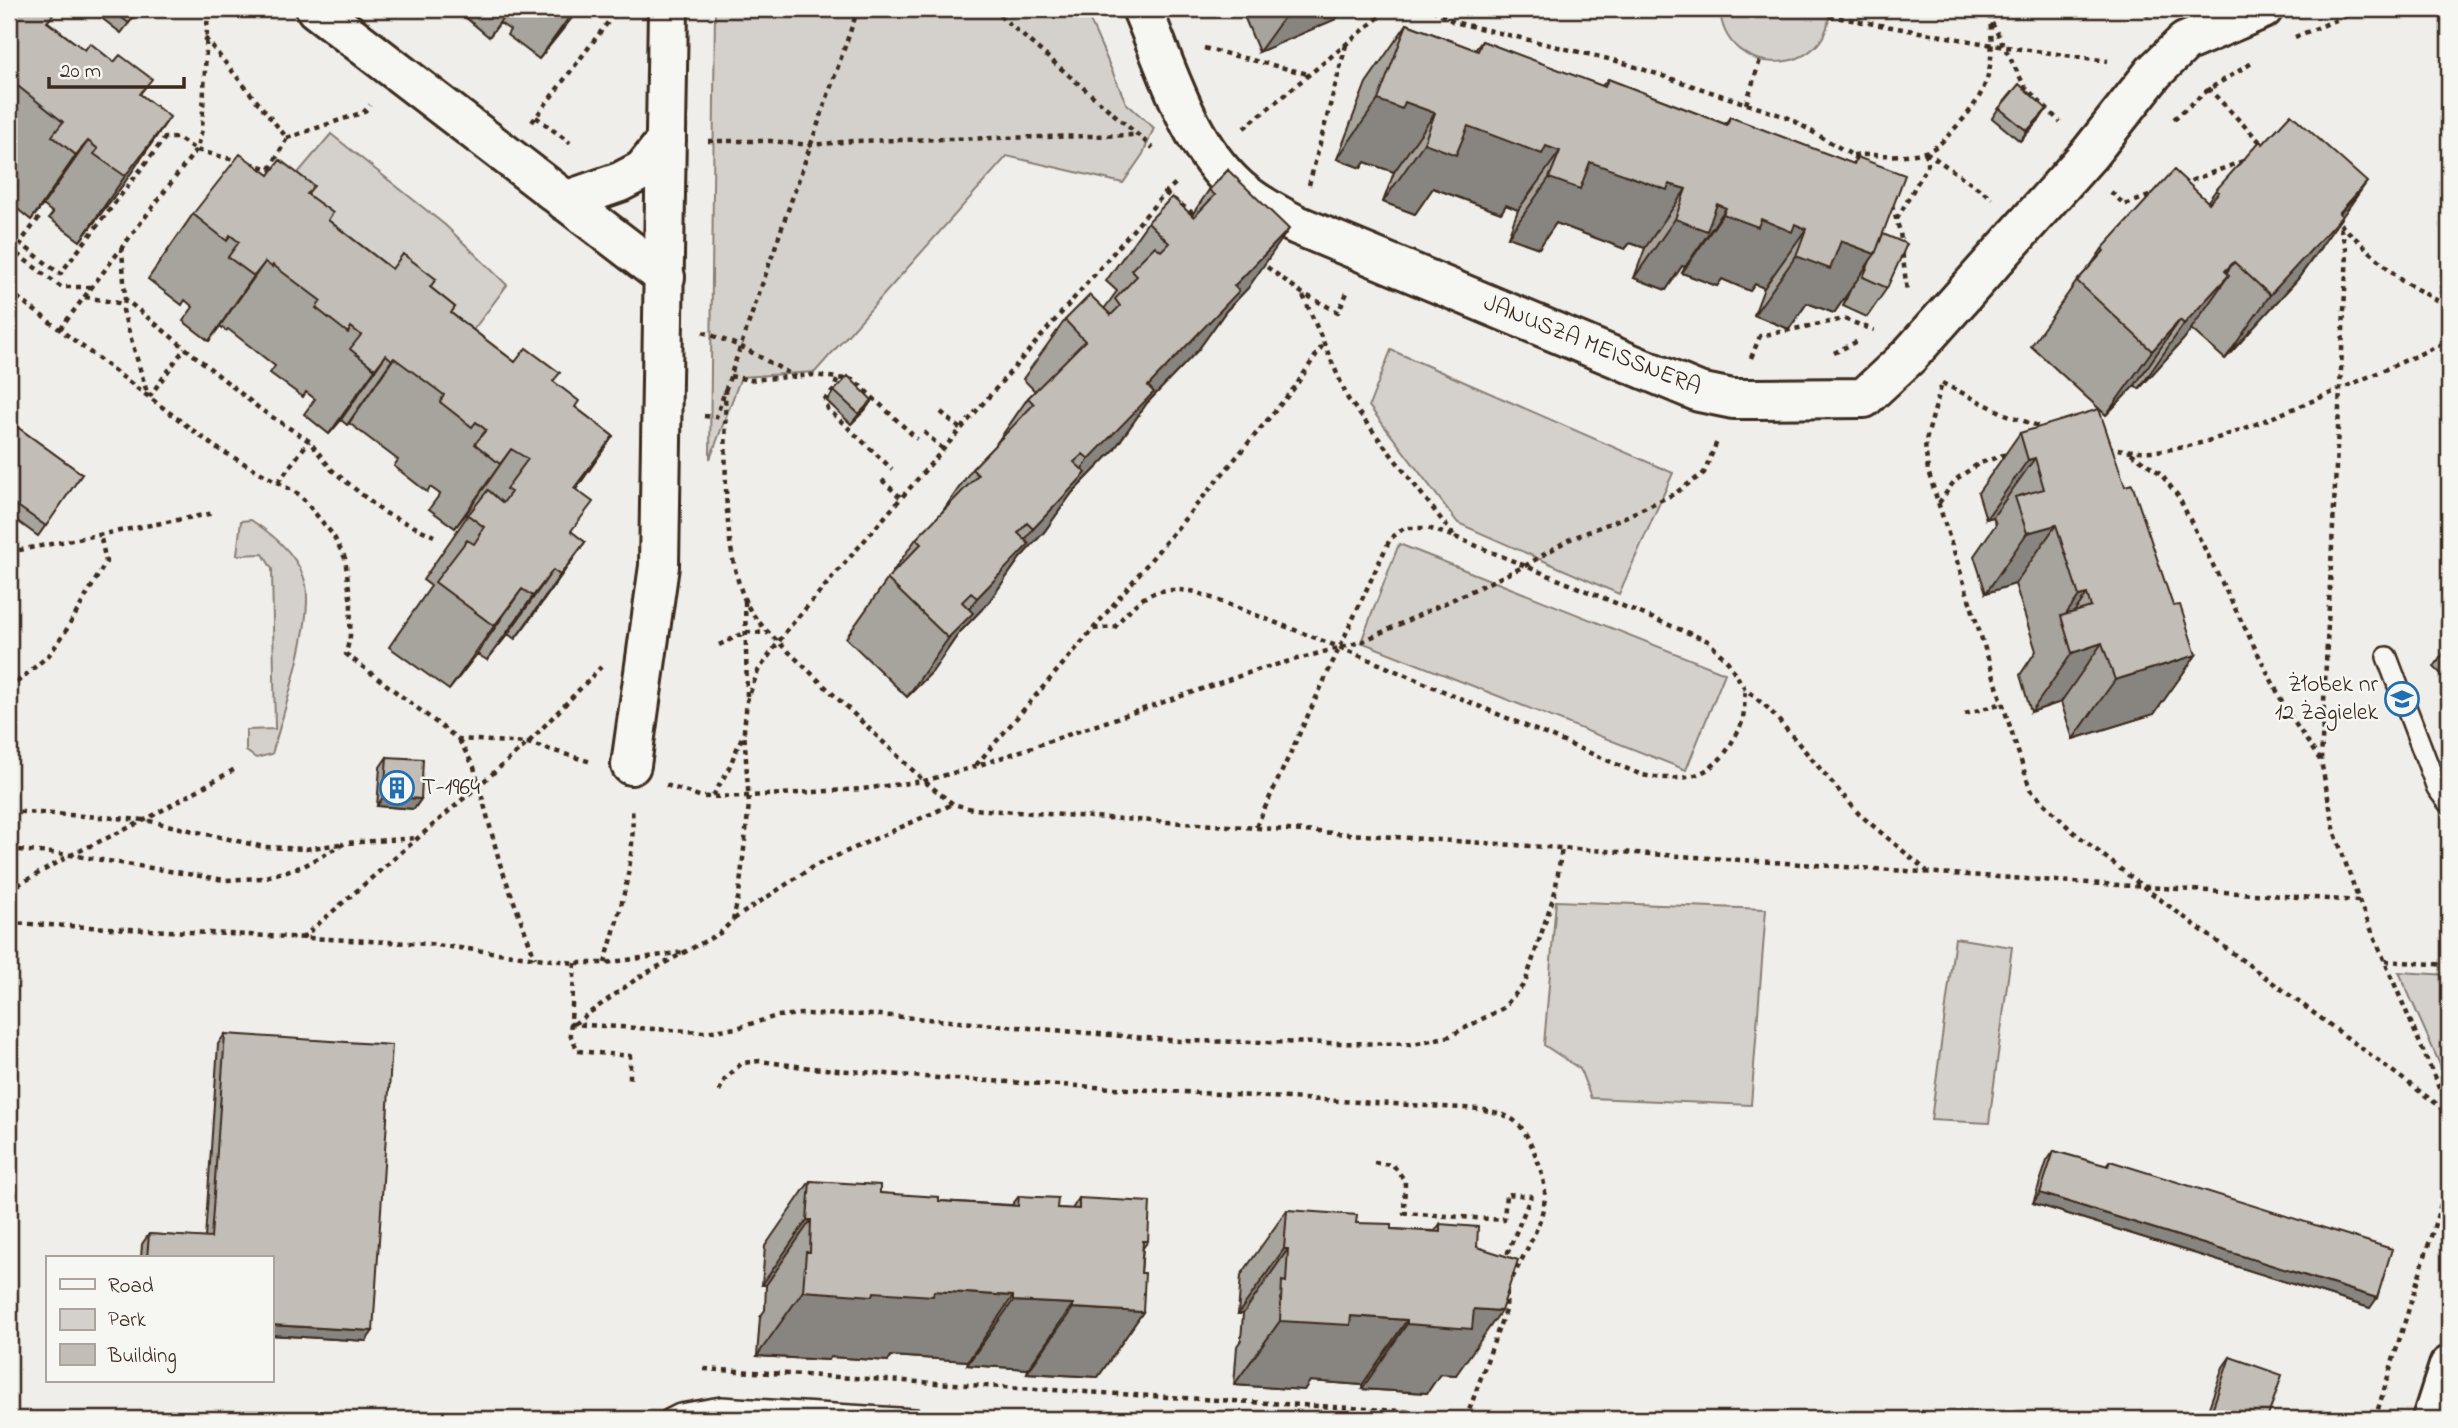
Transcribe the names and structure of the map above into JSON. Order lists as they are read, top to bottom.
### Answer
{
  "streets": {
    "street": ["JANUSZA MEISSNERA"]
  },
  "places": {
    "school or university": ["Żłobek nr 12 Żagielek"],
    "building": ["T-1964"]
  },
  "legend": ["Road", "Park", "Building"],
  "scale_bar": "20 m"
}
